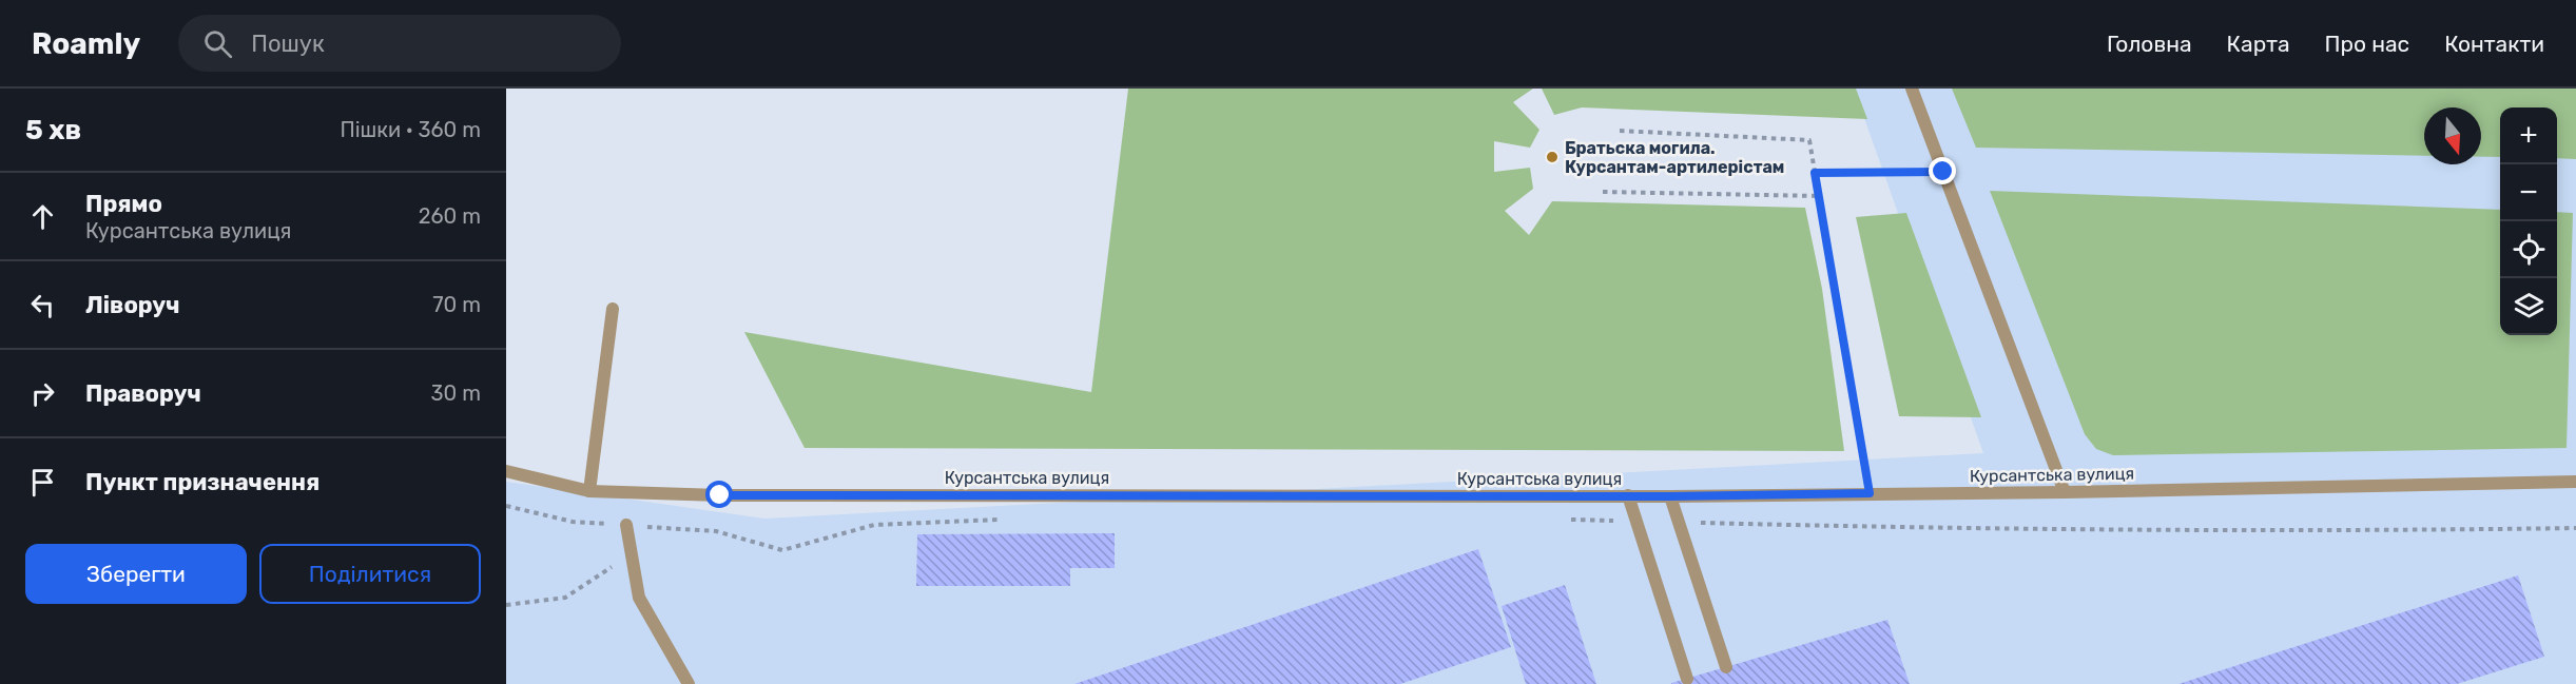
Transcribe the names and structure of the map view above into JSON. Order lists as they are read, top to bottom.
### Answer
{
  "streets": {
    "street": ["Курсантська вулиця"]
  },
  "places": ["Братьска могила. Курсантам-артилерістам"],
  "north": "bottom",
  "page": {
    "header": "Roamly",
    "search": "Пошук",
    "nav": [
      "Головна",
      "Карта",
      "Про нас",
      "Контакти"
    ],
    "heading": ["5 хв", "Пішки · 360 m"],
    "map_buttons": ["+", "−"],
    "list": [
      ["Прямо", "Курсантська вулиця", "260 m"],
      ["Ліворуч", "70 m"],
      ["Праворуч", "30 m"],
      "Пункт призначення"
    ],
    "buttons": ["Зберегти", "Поділитися"]
  }
}
